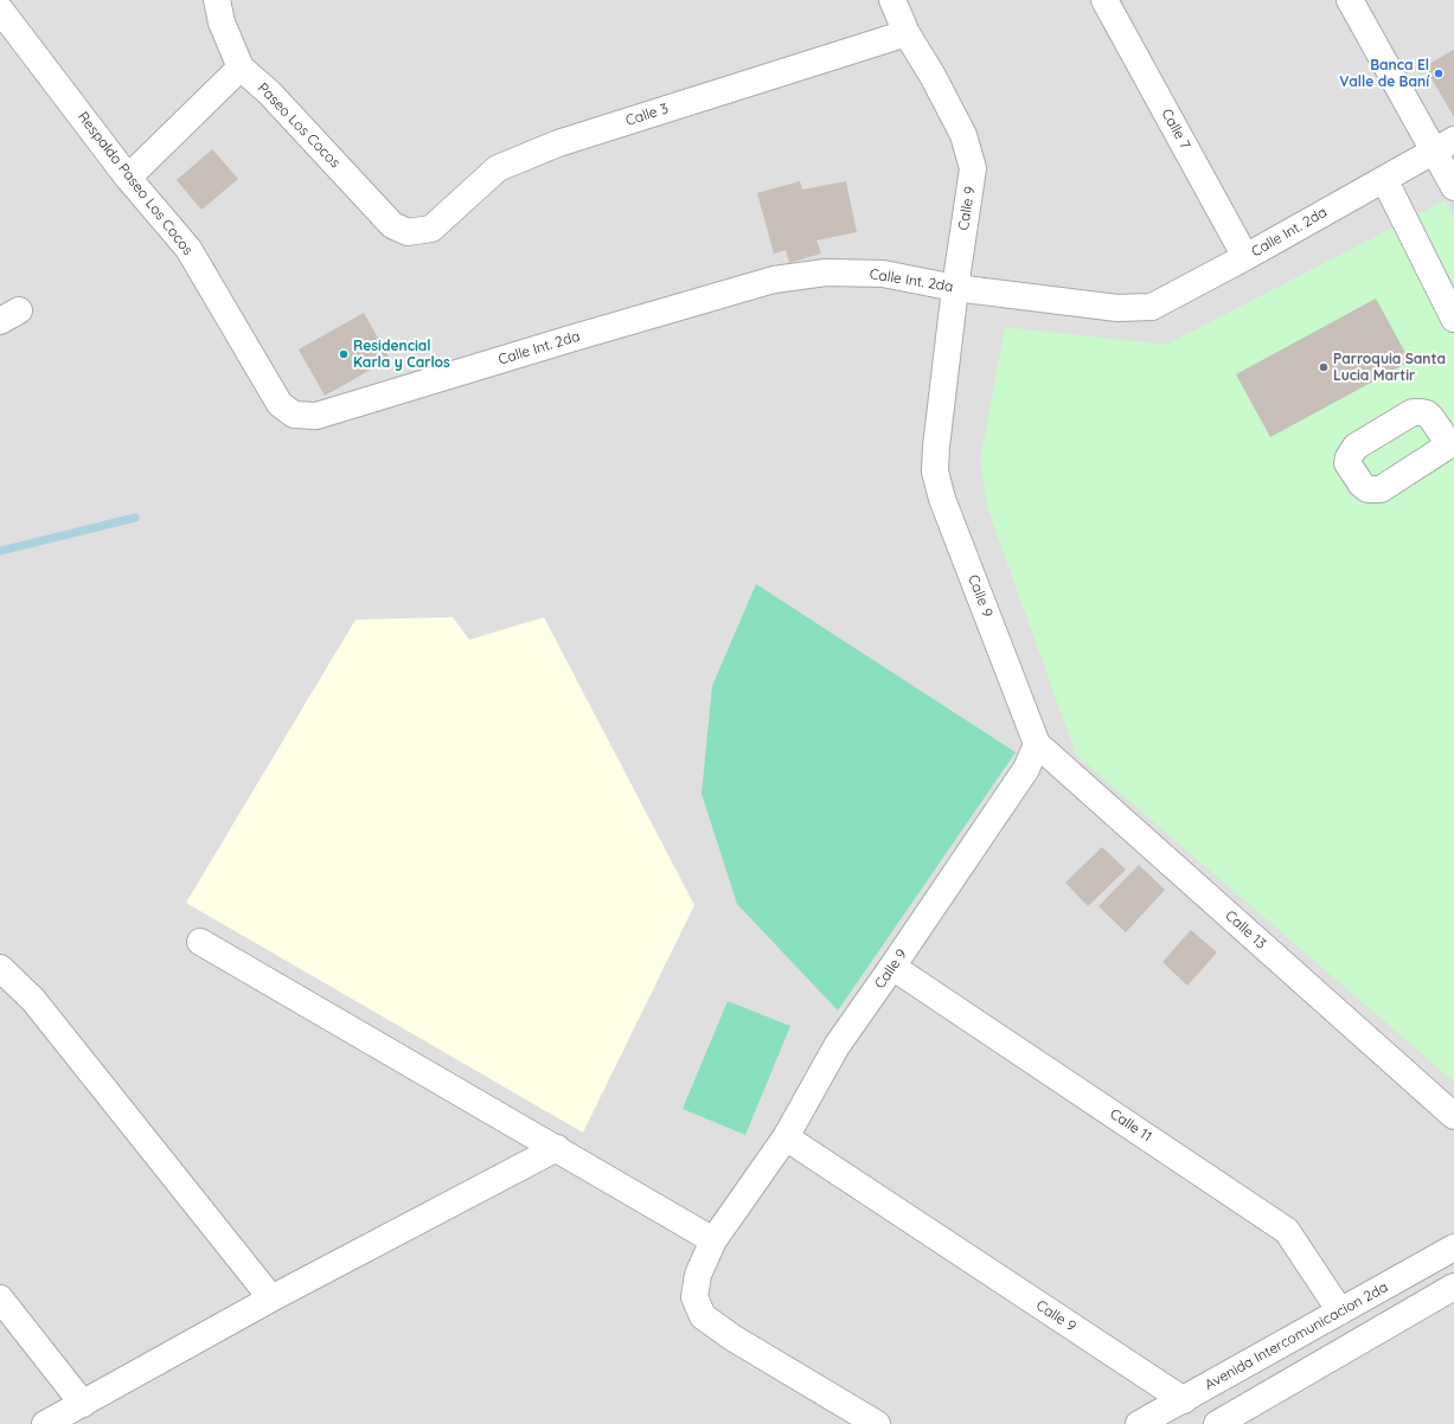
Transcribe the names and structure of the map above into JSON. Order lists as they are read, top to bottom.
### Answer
{
  "streets": {
    "street": [
      "Calle 3",
      "Paseo Los Cocos",
      "Calle 7",
      "Respaldo Paseo Los Cocos",
      "Calle 9",
      "Calle Int. 2da",
      "Calle 13",
      "Calle 11",
      "Avenida Intercomunicacion 2da"
    ]
  },
  "crossings": [
    ["Calle 3", "Paseo Los Cocos"],
    ["Calle 3", "Calle 9"],
    ["Calle 7", "Calle Int. 2da"],
    ["Respaldo Paseo Los Cocos", "Calle Int. 2da"],
    ["Calle 9", "Calle Int. 2da"],
    ["Calle 9", "Calle 13"],
    ["Calle 9", "Calle 11"],
    ["Calle 9", "Avenida Intercomunicacion 2da"],
    ["Calle 11", "Avenida Intercomunicacion 2da"]
  ],
  "places": ["Banca El Valle de Baní", "Residencial Karla y Carlos", "Parroquia Santa Lucia Martir"]
}
